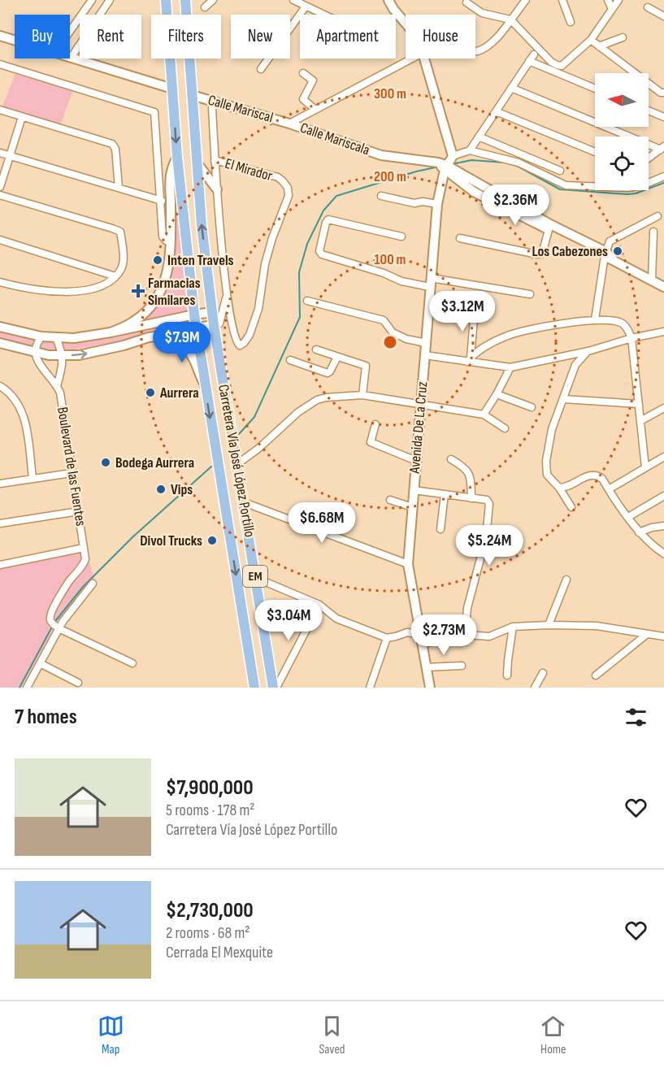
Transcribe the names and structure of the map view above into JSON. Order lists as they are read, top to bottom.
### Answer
{
  "streets": {
    "main road": [
      "Calle Mariscal",
      "Calle Mariscala",
      "Avenida De La Cruz",
      "Carretera Vía José López Portillo",
      "EM"
    ],
    "street": ["El Mirador", "Boulevard de las Fuentes"]
  },
  "crossings": [
    ["Calle Mariscal", "Calle Mariscala"],
    ["Calle Mariscal", "Carretera Vía José López Portillo"],
    ["Calle Mariscala", "Avenida De La Cruz"]
  ],
  "places": {
    "other": [
      "Los Cabezones",
      "Inten Travels",
      "Aurrera",
      "Bodega Aurrera",
      "Vips",
      "Divol Trucks"
    ],
    "health": ["Farmacias Similares"]
  },
  "north": "left",
  "page": {
    "chip": [
      "Buy",
      "Rent",
      "Filters",
      "New",
      "Apartment",
      "House"
    ],
    "price": [
      "$2.36M",
      "$3.12M",
      "$7.9M",
      "$6.68M",
      "$5.24M",
      "$3.04M",
      "$2.73M"
    ],
    "heading": "7 homes",
    "list": [
      {
        "name": "$7,900,000",
        "note": "5 rooms · 178 m² · Carretera Vía José López Portillo"
      },
      {
        "name": "$2,730,000",
        "note": "2 rooms · 68 m² · Cerrada El Mexquite"
      }
    ],
    "tabs": ["Map", "Saved", "Home"]
  },
  "rings": ["300 m", "200 m", "100 m"]
}
